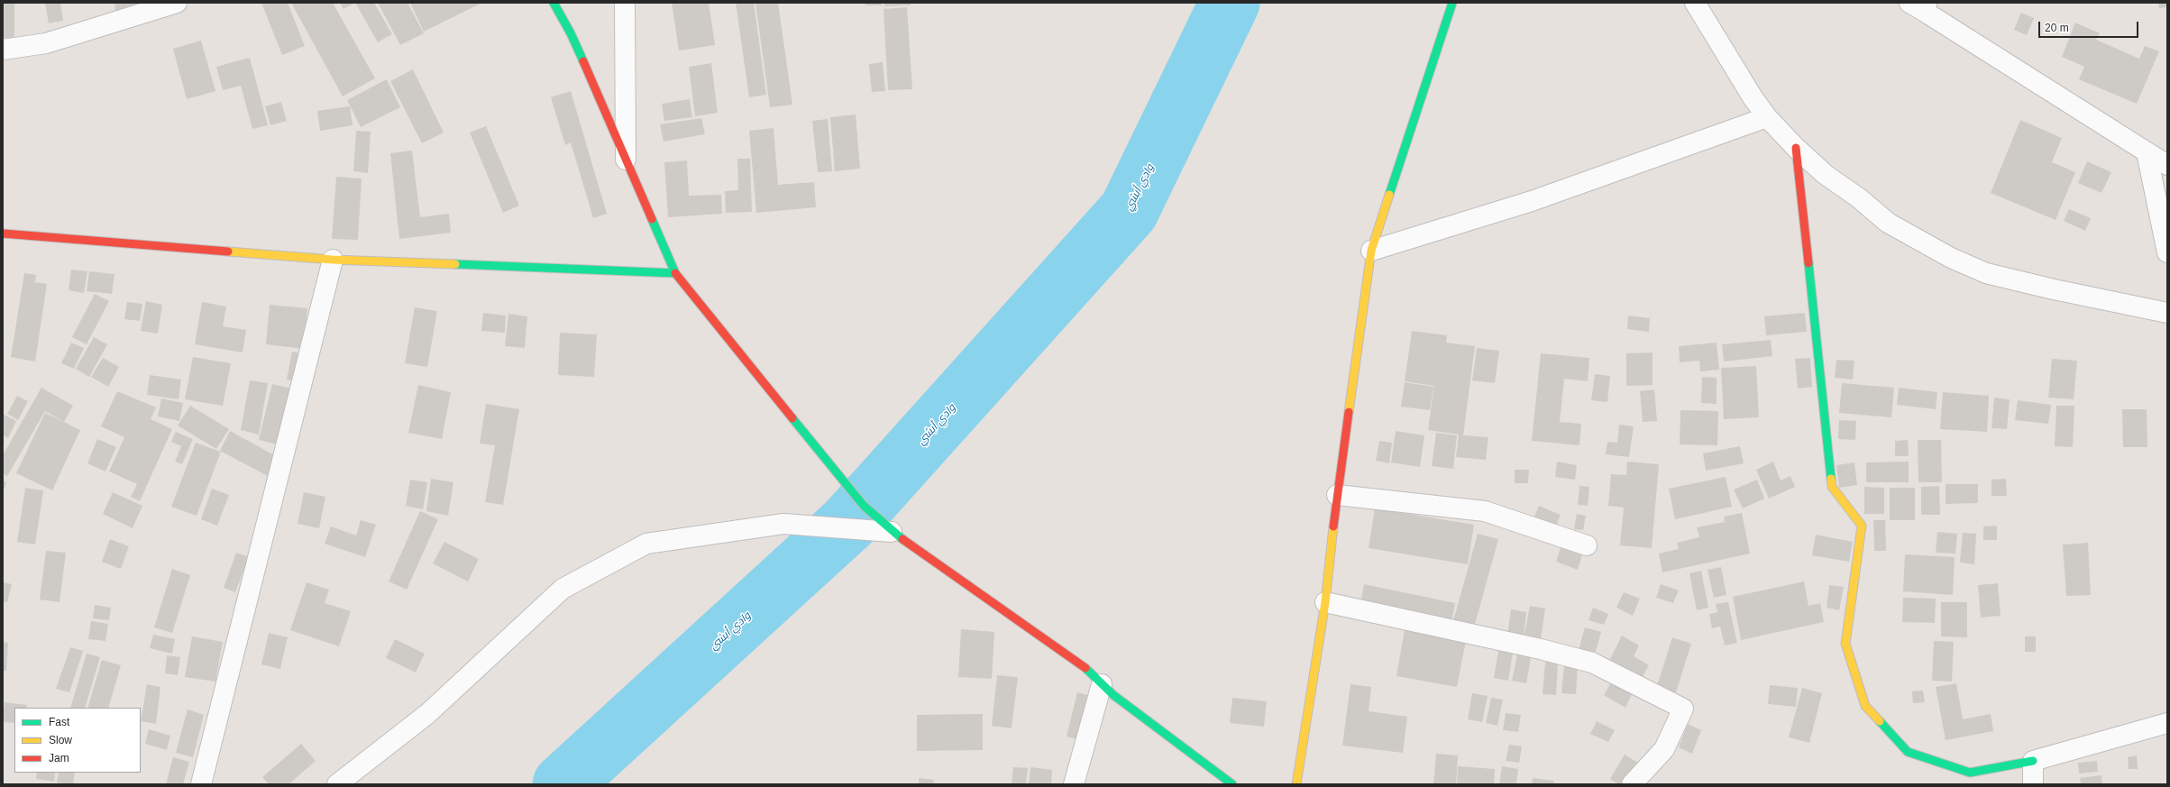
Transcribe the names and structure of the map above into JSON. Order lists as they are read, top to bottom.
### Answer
{
  "water": ["وادي أبشي"],
  "legend": ["Fast", "Slow", "Jam"],
  "scale_bar": "20 m"
}
